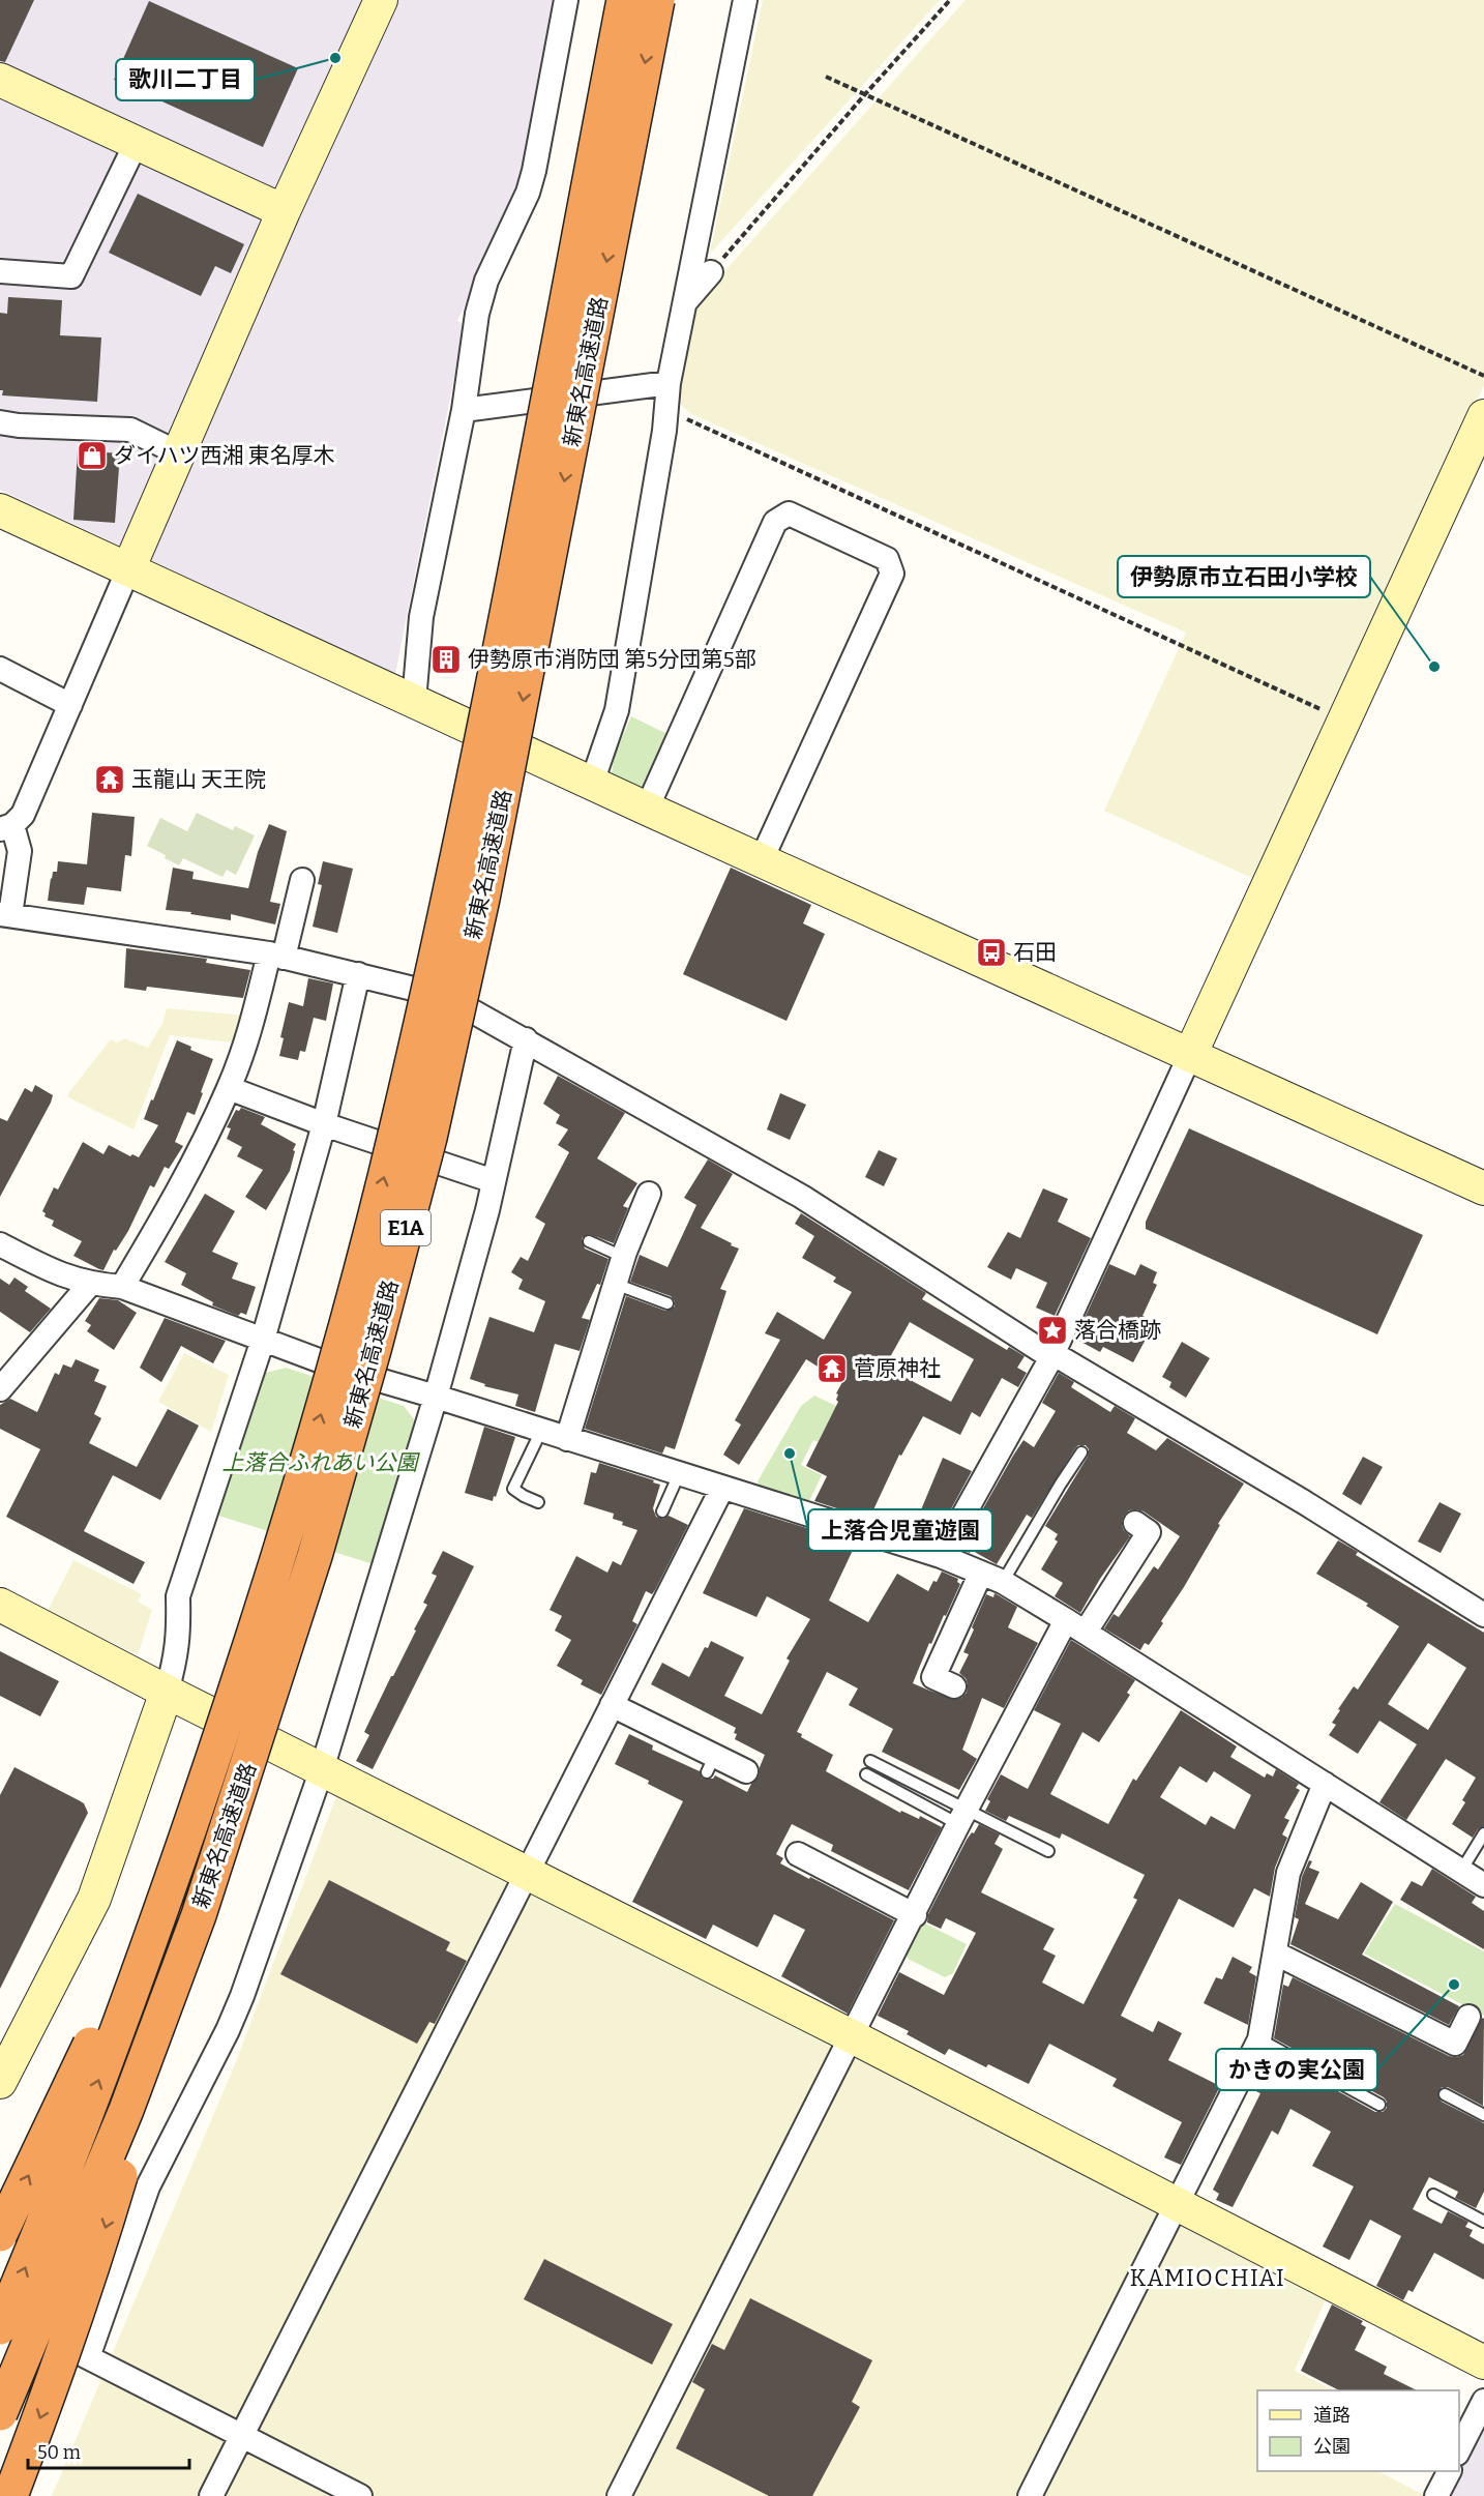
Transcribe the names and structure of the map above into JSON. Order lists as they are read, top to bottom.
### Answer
{
  "streets": {
    "highway": ["新東名高速道路", "E1A"]
  },
  "districts": ["KAMIOCHIAI"],
  "parks": ["上落合ふれあい公園"],
  "places": {
    "other": [
      "歌川二丁目",
      "伊勢原市立石田小学校",
      "上落合児童遊園",
      "かきの実公園"
    ],
    "shop": ["ダイハツ西湘 東名厚木"],
    "building": ["伊勢原市消防団 第5分団第5部"],
    "temple": ["玉龍山 天王院", "菅原神社"],
    "bus stop": ["石田"],
    "place": ["落合橋跡"]
  },
  "legend": ["道路", "公園"],
  "scale_bar": "50 m"
}
